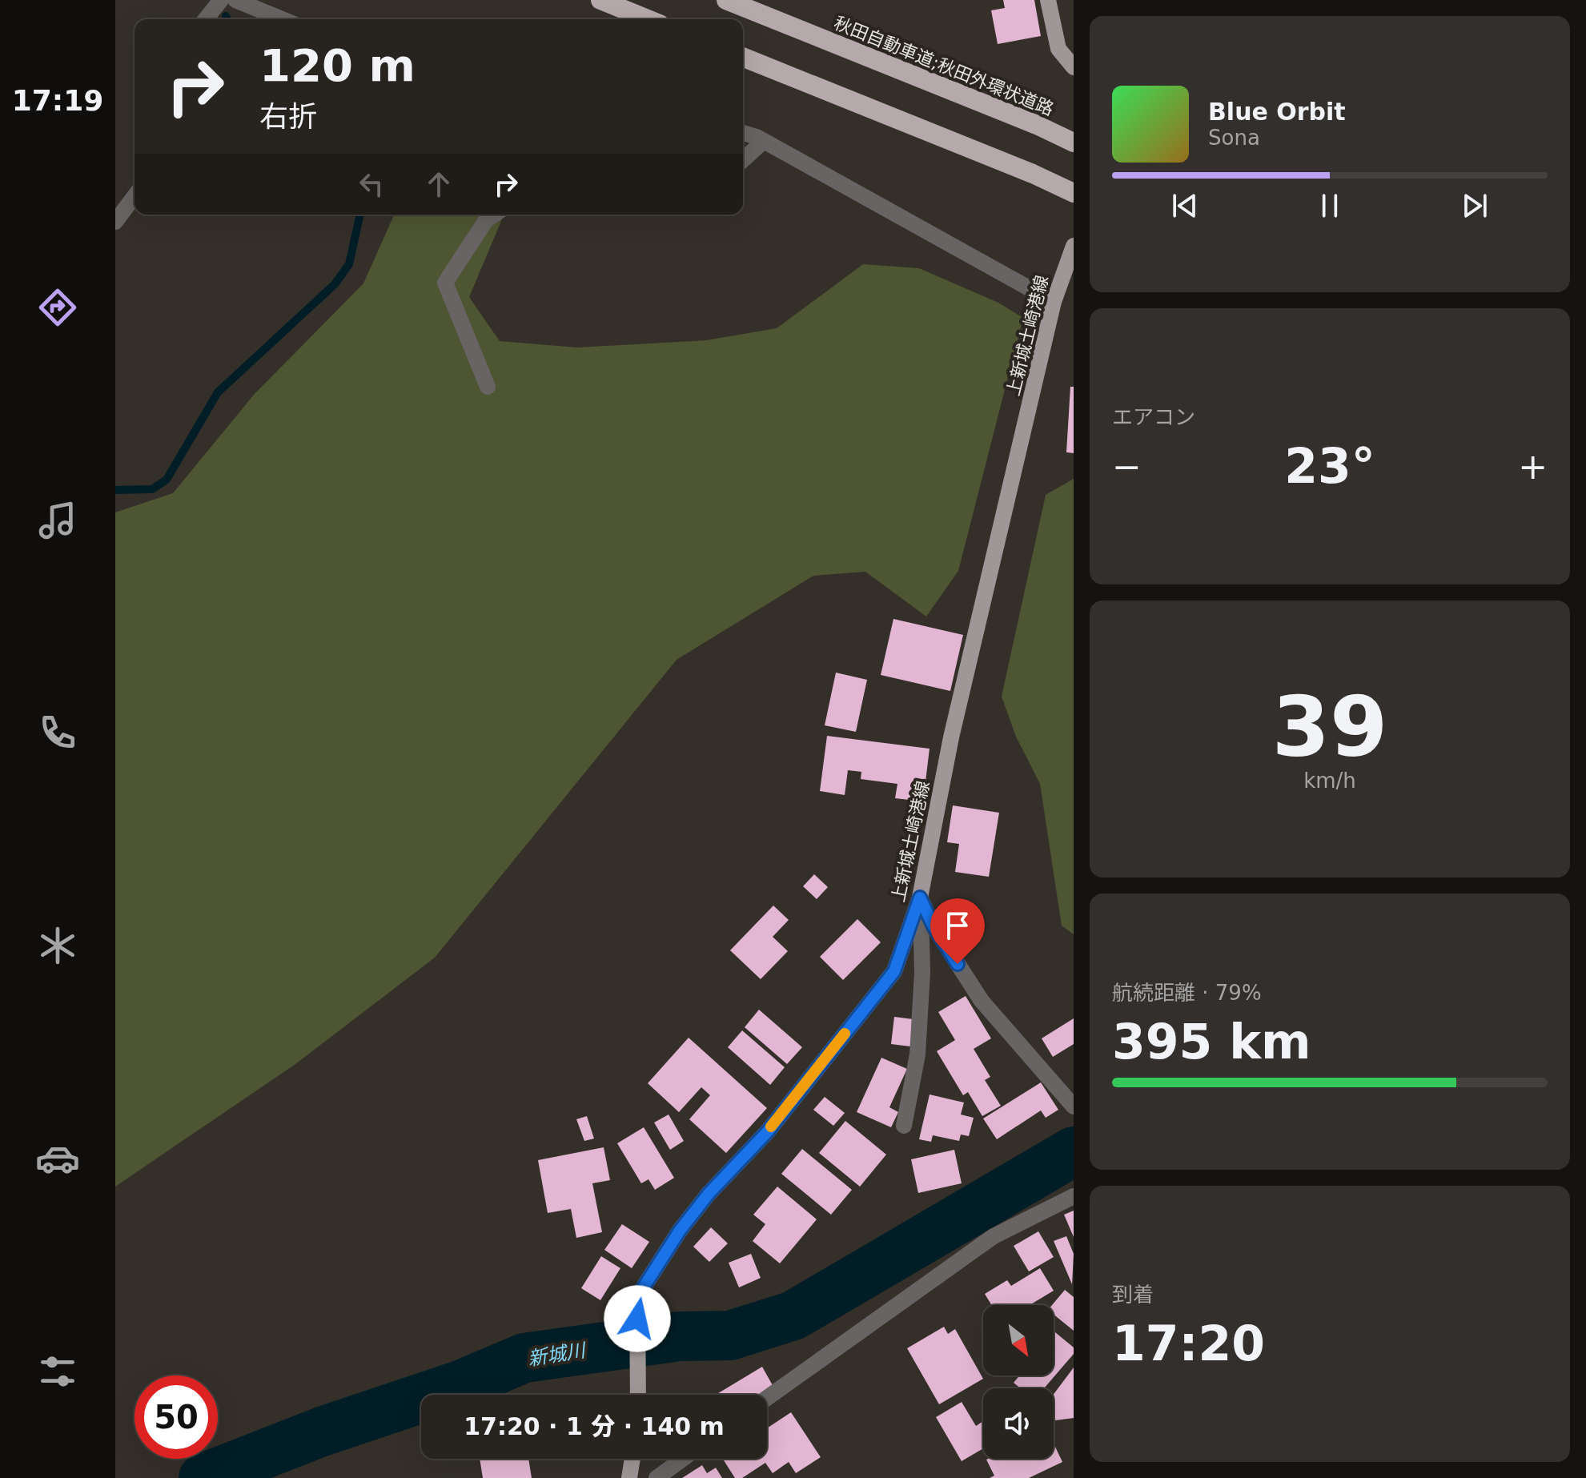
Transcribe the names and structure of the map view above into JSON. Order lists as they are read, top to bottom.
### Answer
{
  "streets": {
    "highway": ["秋田自動車道;秋田外環状道路"],
    "main road": ["上新城土崎港線"]
  },
  "water": ["新城川"],
  "north": "bottom right",
  "page": {
    "tabs": "17:19",
    "turn": ["120 m", "右折"],
    "song": ["Blue Orbit", "Sona"],
    "tile": [
      "エアコン",
      ["39", "km/h"],
      ["航続距離 · 79%", "395 km"],
      ["到着", "17:20"]
    ],
    "heat": ["−", "23°", "+"],
    "limit": "50",
    "trip": "17:20 · 1 分 · 140 m"
  }
}
